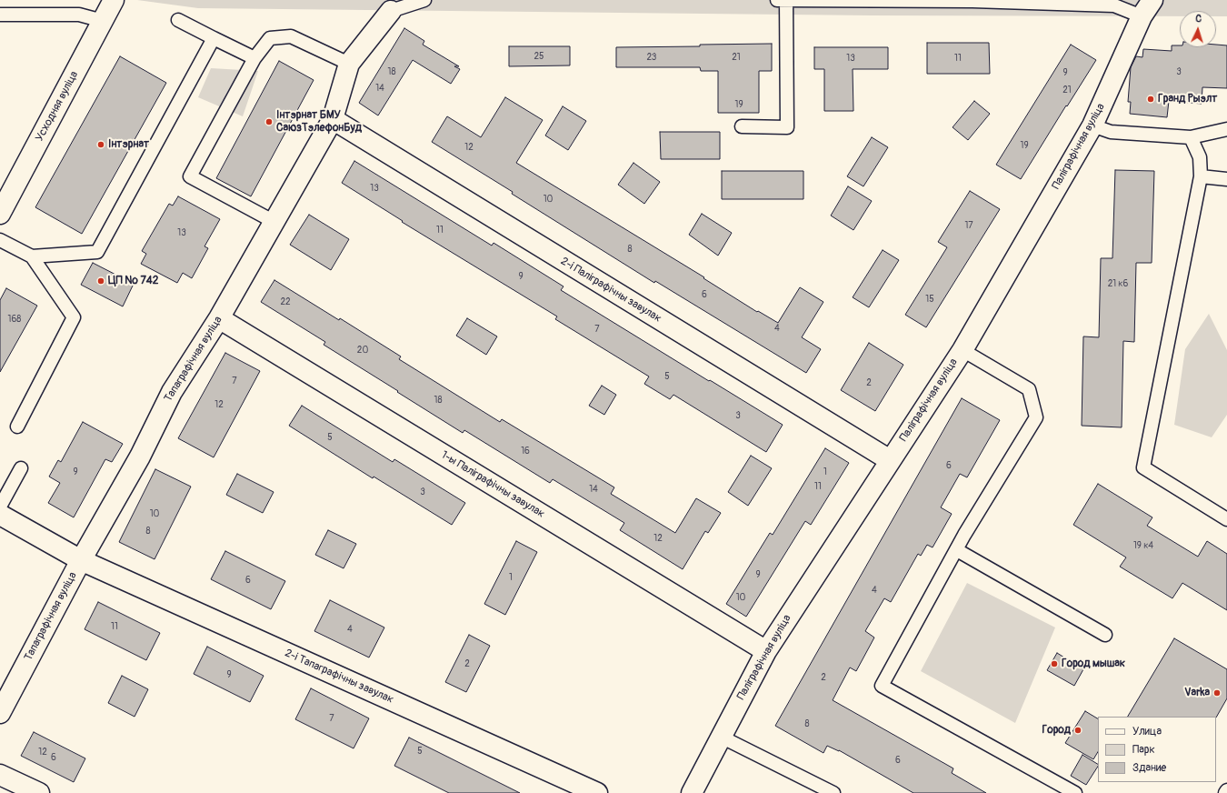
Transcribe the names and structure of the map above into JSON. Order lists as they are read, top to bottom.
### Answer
{
  "streets": {
    "street": [
      "Усходняя вуліца",
      "Паліграфічная вуліца",
      "2-і Паліграфічны завулак",
      "Тапаграфічная вуліца",
      "1-ы Паліграфічны завулак",
      "2-і Тапаграфічны завулак"
    ]
  },
  "crossings": [
    ["Паліграфічная вуліца", "2-і Паліграфічны завулак"],
    ["Паліграфічная вуліца", "1-ы Паліграфічны завулак"],
    ["2-і Паліграфічны завулак", "Тапаграфічная вуліца"],
    ["Тапаграфічная вуліца", "1-ы Паліграфічны завулак"],
    ["Тапаграфічная вуліца", "2-і Тапаграфічны завулак"]
  ],
  "places": [
    "Гранд Рыэлт",
    "Інтэрнат БМУ СаюзТэлефонБуд",
    "Інтэрнат",
    "ЦП № 742",
    "Город мышак",
    "Varka",
    "Город"
  ],
  "house_numbers": [
    "25",
    "23",
    "21",
    "13",
    "11",
    "18",
    "3",
    "9",
    "14",
    "21",
    "19",
    "19",
    "12",
    "13",
    "10",
    "17",
    "11",
    "13",
    "8",
    "9",
    "21 к6",
    "6",
    "15",
    "22",
    "168",
    "4",
    "7",
    "20",
    "5",
    "7",
    "2",
    "18",
    "12",
    "3",
    "5",
    "16",
    "6",
    "9",
    "1",
    "11",
    "14",
    "3",
    "10",
    "8",
    "12",
    "19 к4",
    "9",
    "1",
    "6",
    "4",
    "10",
    "11",
    "4",
    "2",
    "9",
    "2",
    "7",
    "8",
    "5",
    "12",
    "6",
    "6"
  ],
  "legend": ["Улица", "Парк", "Здание"],
  "north": "top"
}
